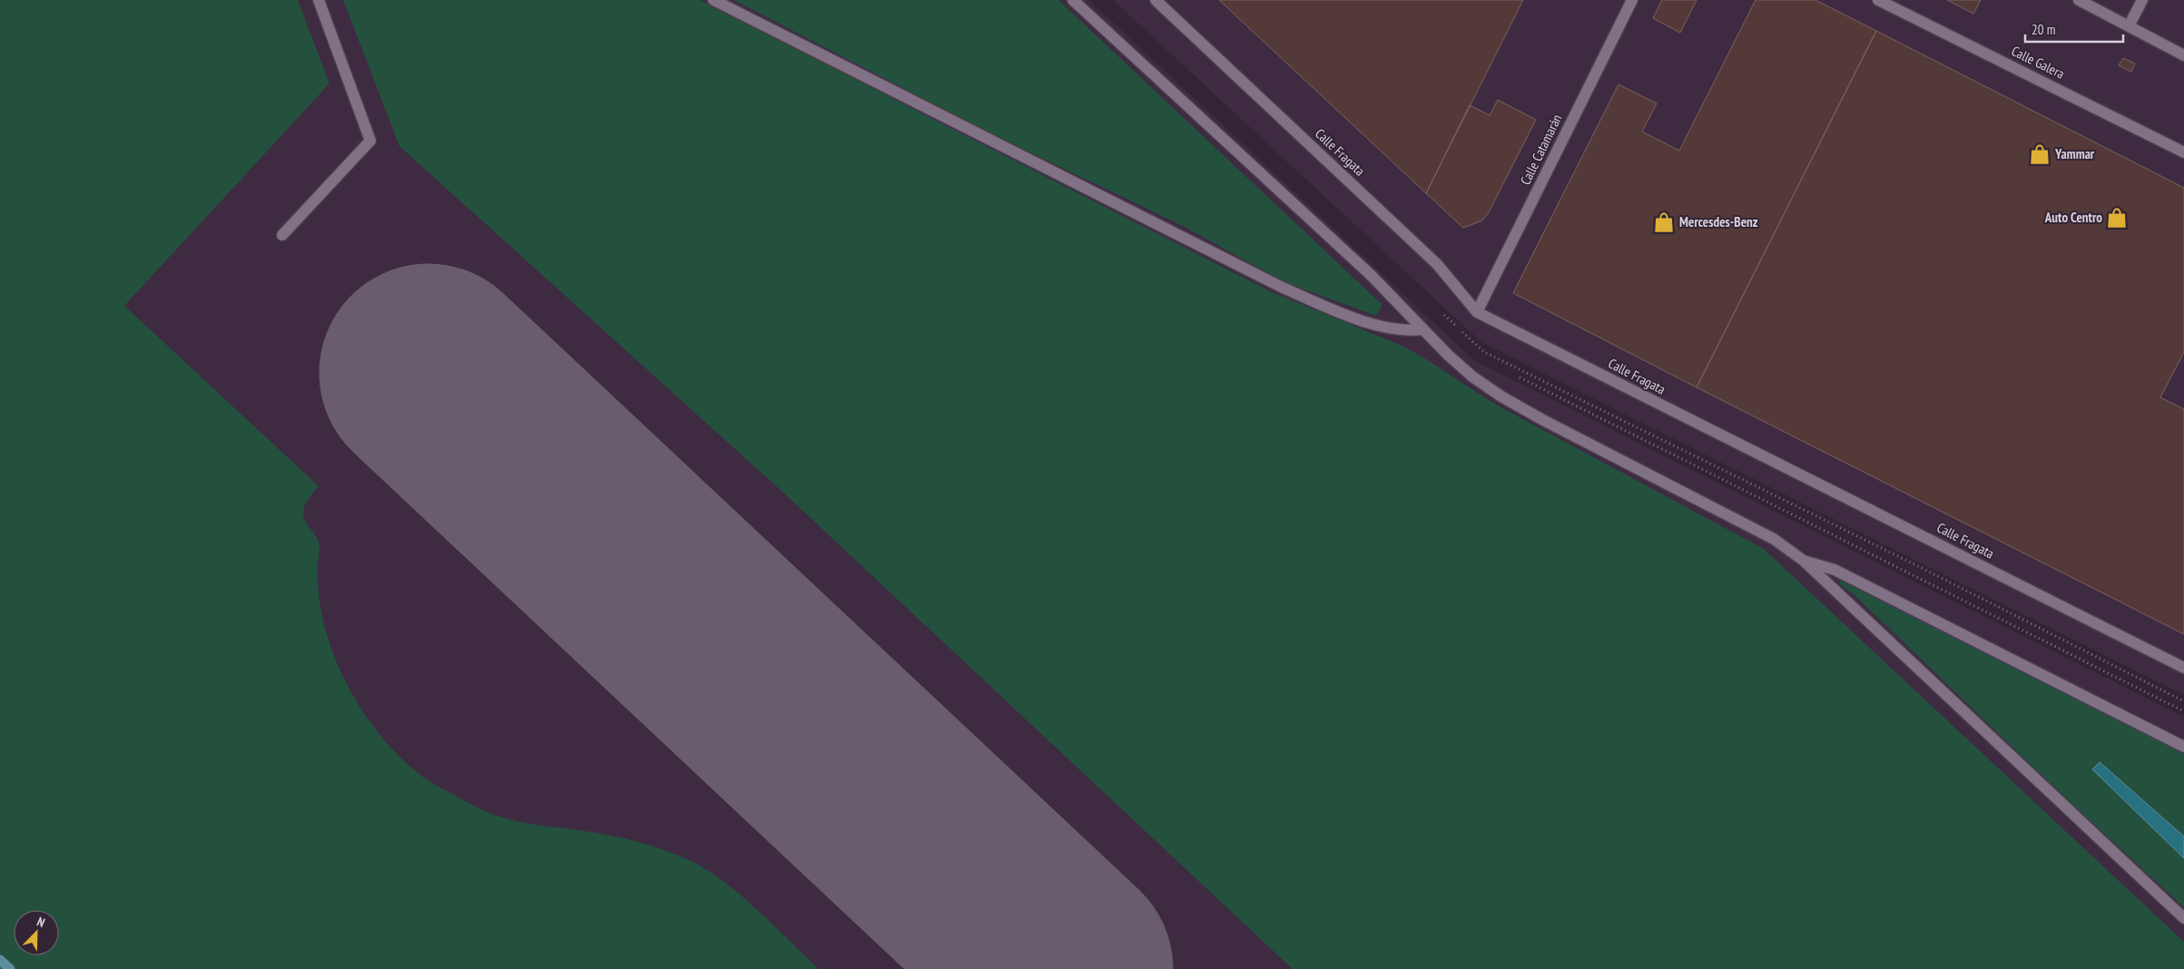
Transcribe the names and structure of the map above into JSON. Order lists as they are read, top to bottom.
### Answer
{
  "streets": {
    "street": ["Calle Galera", "Calle Catamarán", "Calle Fragata"]
  },
  "crossings": [
    ["Calle Catamarán", "Calle Fragata"]
  ],
  "places": {
    "shop": ["Yammar", "Auto Centro", "Mercesdes-Benz"]
  },
  "scale_bar": "20 m",
  "north": "top right"
}
